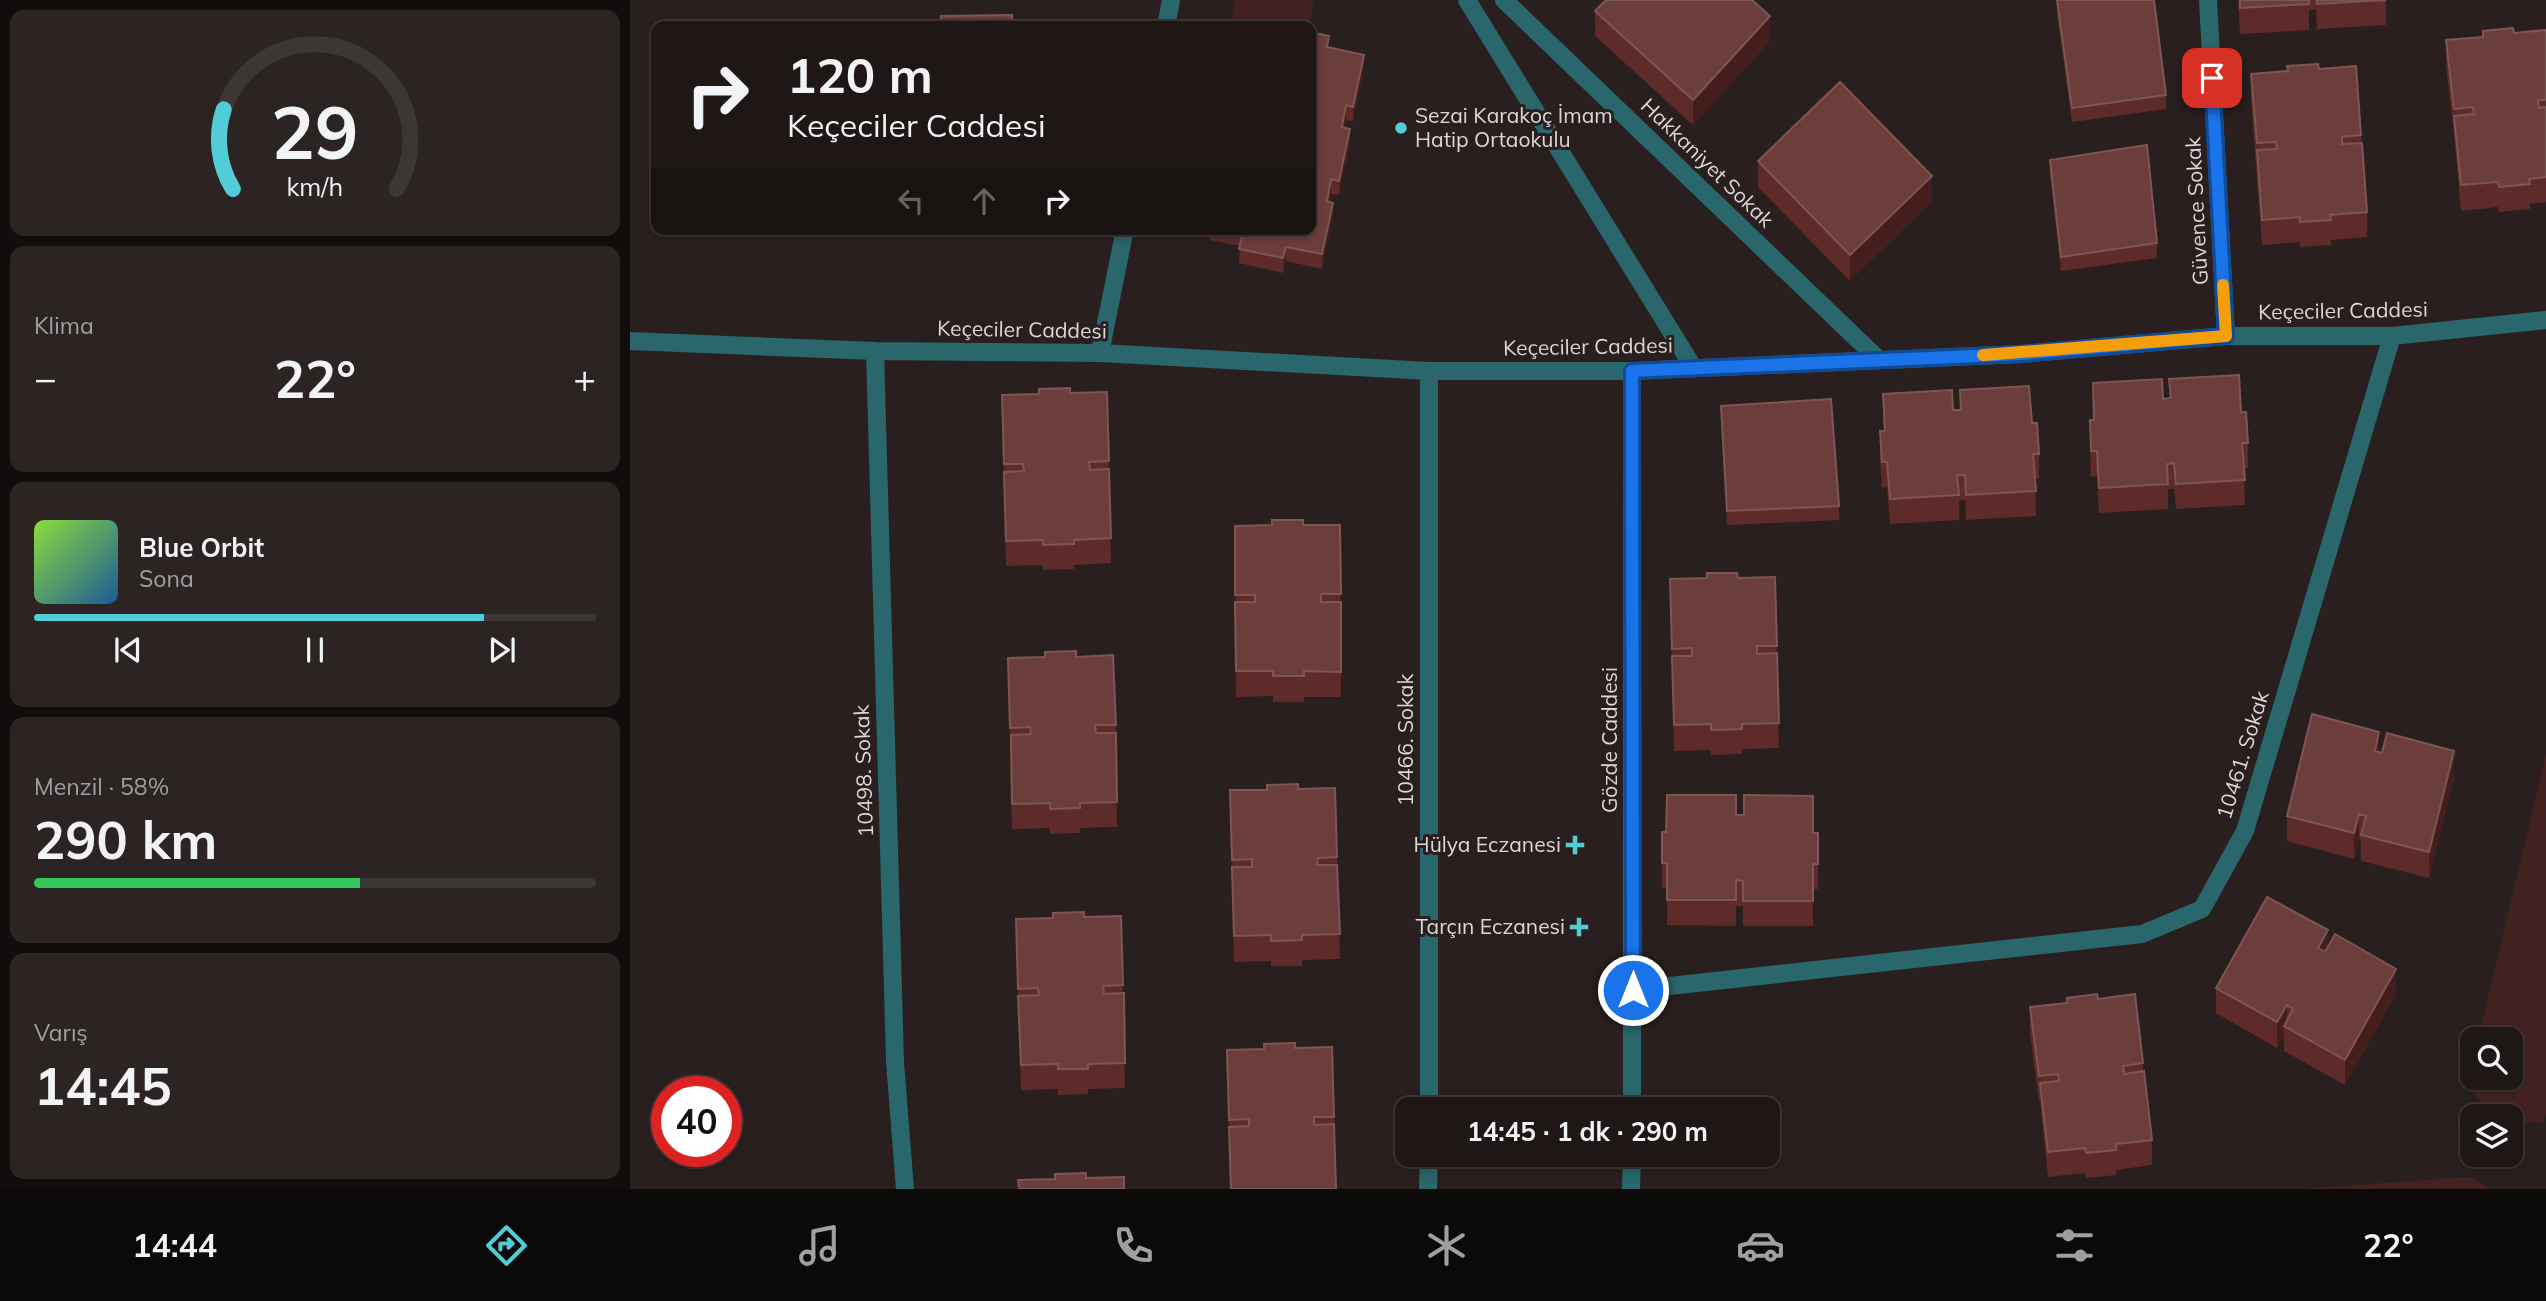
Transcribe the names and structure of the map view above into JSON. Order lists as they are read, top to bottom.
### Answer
{
  "streets": {
    "street": [
      "Hakkaniyet Sokak",
      "Güvence Sokak",
      "Keçeciler Caddesi",
      "10466. Sokak",
      "Gözde Caddesi",
      "10461. Sokak",
      "10498. Sokak"
    ]
  },
  "crossings": [
    ["Hakkaniyet Sokak", "Keçeciler Caddesi"],
    ["Güvence Sokak", "Keçeciler Caddesi"],
    ["Keçeciler Caddesi", "10466. Sokak"],
    ["Keçeciler Caddesi", "Gözde Caddesi"],
    ["Keçeciler Caddesi", "10461. Sokak"],
    ["Keçeciler Caddesi", "10498. Sokak"],
    ["Gözde Caddesi", "10461. Sokak"]
  ],
  "places": {
    "other": ["Sezai Karakoç İmam Hatip Ortaokulu"],
    "health": ["Hülya Eczanesi", "Tarçın Eczanesi"]
  },
  "page": {
    "turn": ["120 m", "Keçeciler Caddesi"],
    "tile": [
      "Klima",
      ["Menzil · 58%", "290 km"],
      ["Varış", "14:45"]
    ],
    "heat": ["−", "22°", "+"],
    "song": ["Blue Orbit", "Sona"],
    "limit": "40",
    "trip": "14:45 · 1 dk · 290 m",
    "tabs": ["14:44", "22°"],
    "gauge": ["29", "km/h"]
  }
}
